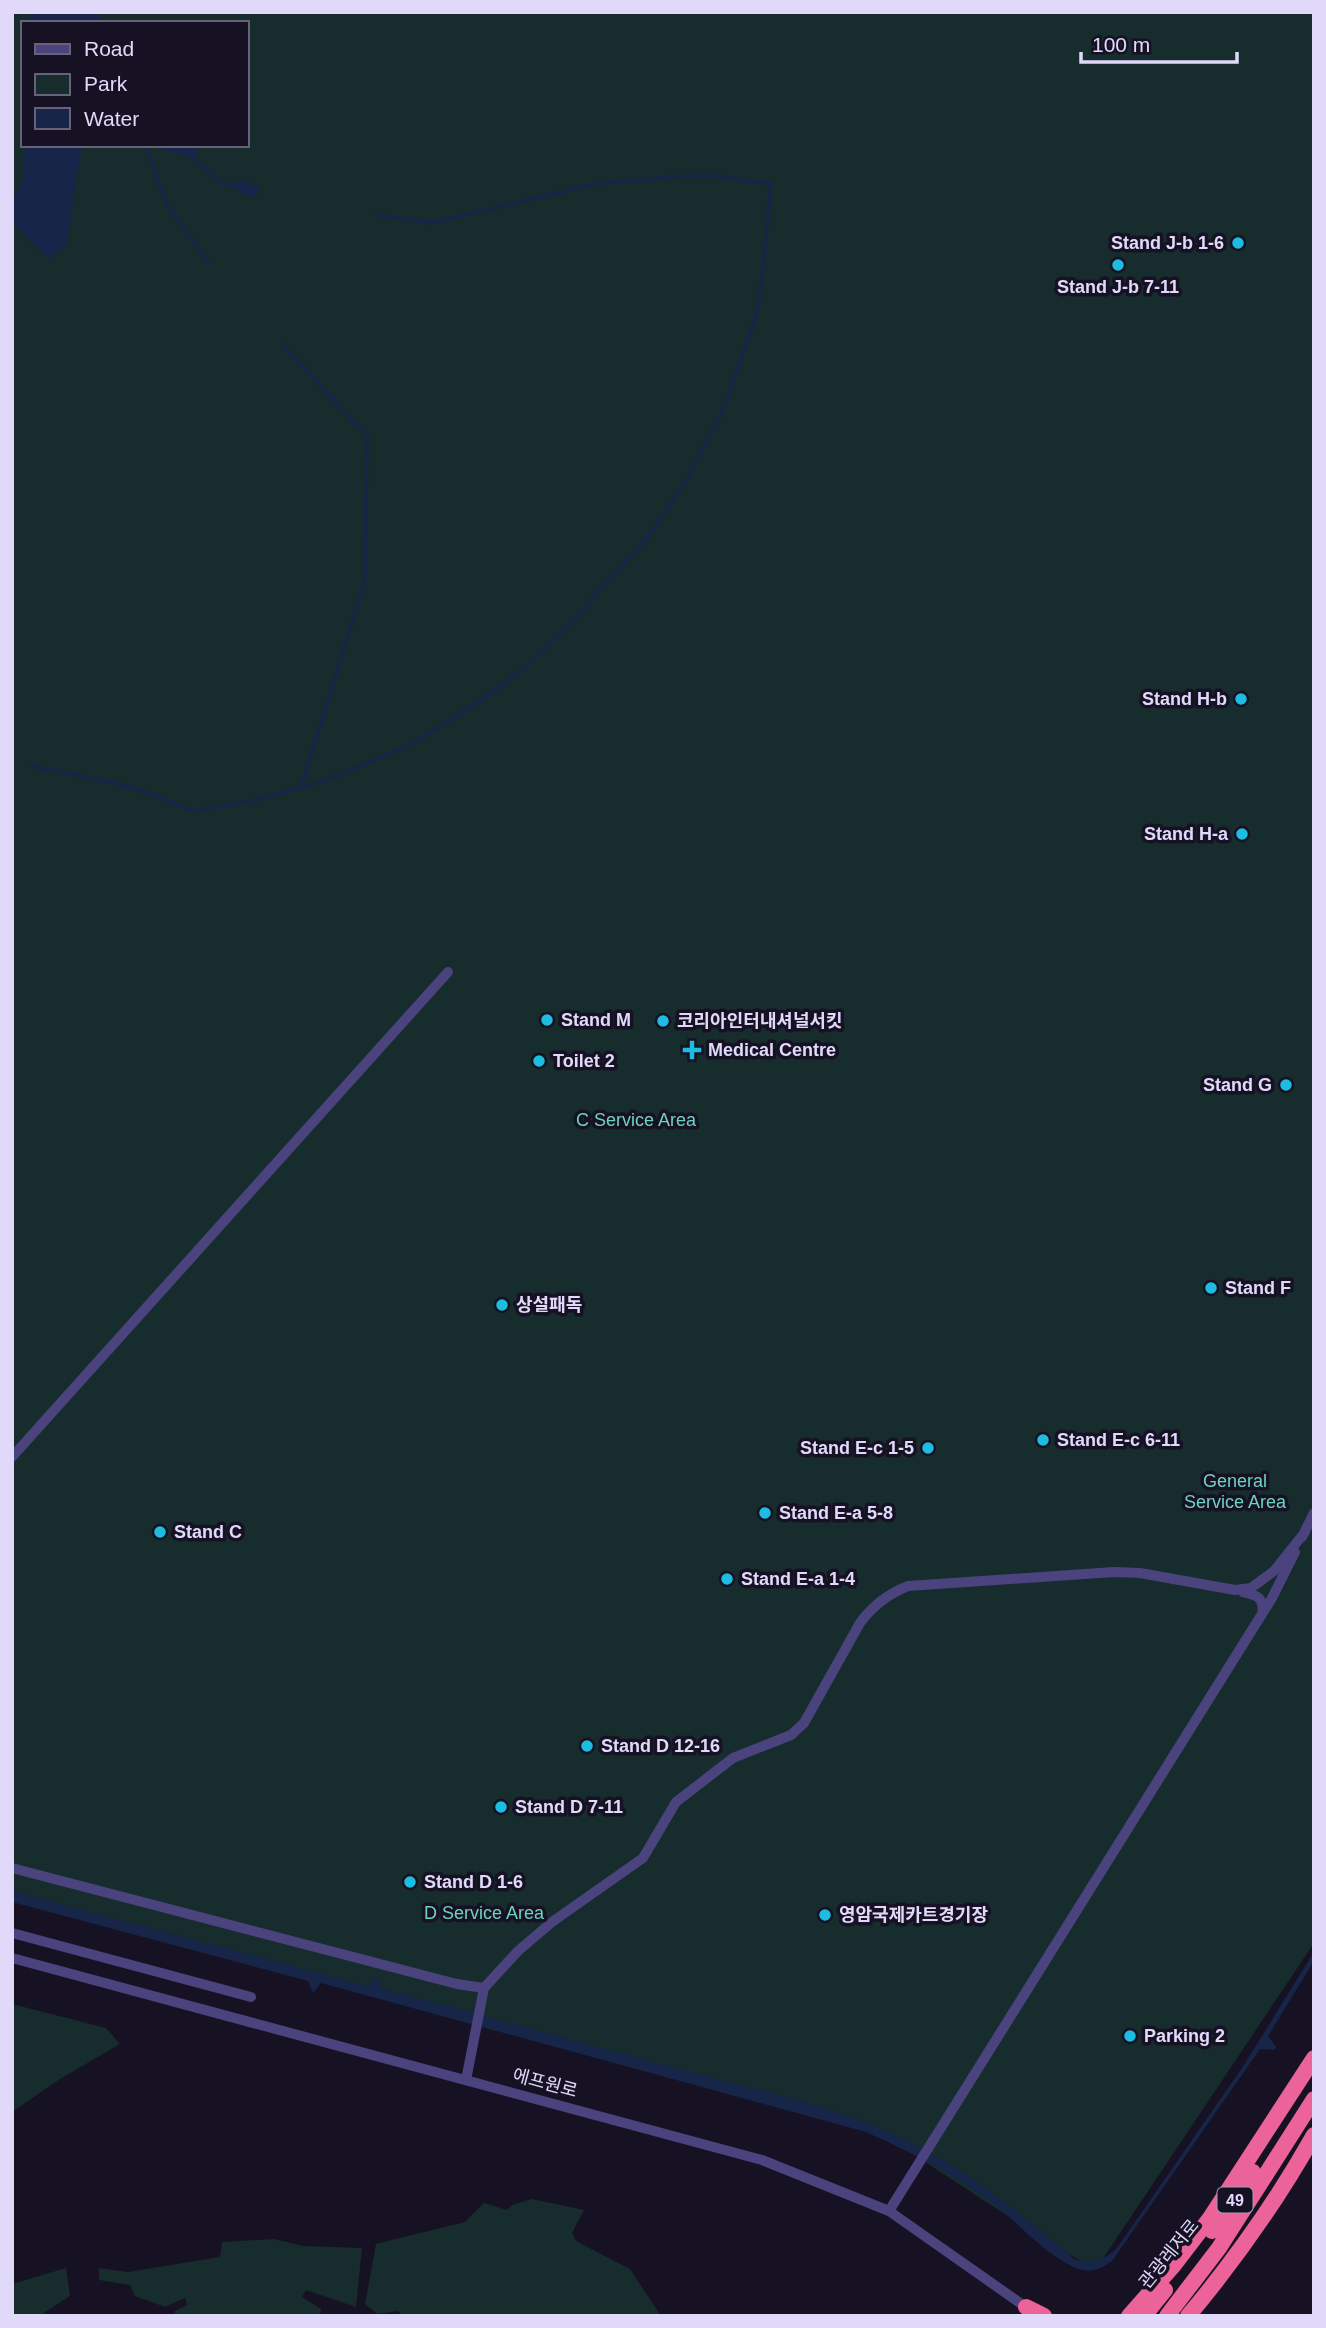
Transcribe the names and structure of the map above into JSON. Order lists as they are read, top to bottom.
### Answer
{
  "streets": {
    "highway": ["49", "관광레저로"],
    "street": ["에프원로"]
  },
  "parks": ["C Service Area", "General Service Area", "D Service Area"],
  "places": {
    "other": [
      "Stand J-b 1-6",
      "Stand J-b 7-11",
      "Stand H-b",
      "Stand H-a",
      "Stand M",
      "코리아인터내셔널서킷",
      "Toilet 2",
      "Stand G",
      "Stand F",
      "상설패독",
      "Stand E-c 6-11",
      "Stand E-c 1-5",
      "Stand E-a 5-8",
      "Stand C",
      "Stand E-a 1-4",
      "Stand D 12-16",
      "Stand D 7-11",
      "Stand D 1-6",
      "영암국제카트경기장",
      "Parking 2"
    ],
    "health": ["Medical Centre"]
  },
  "legend": ["Road", "Park", "Water"],
  "scale_bar": "100 m"
}
